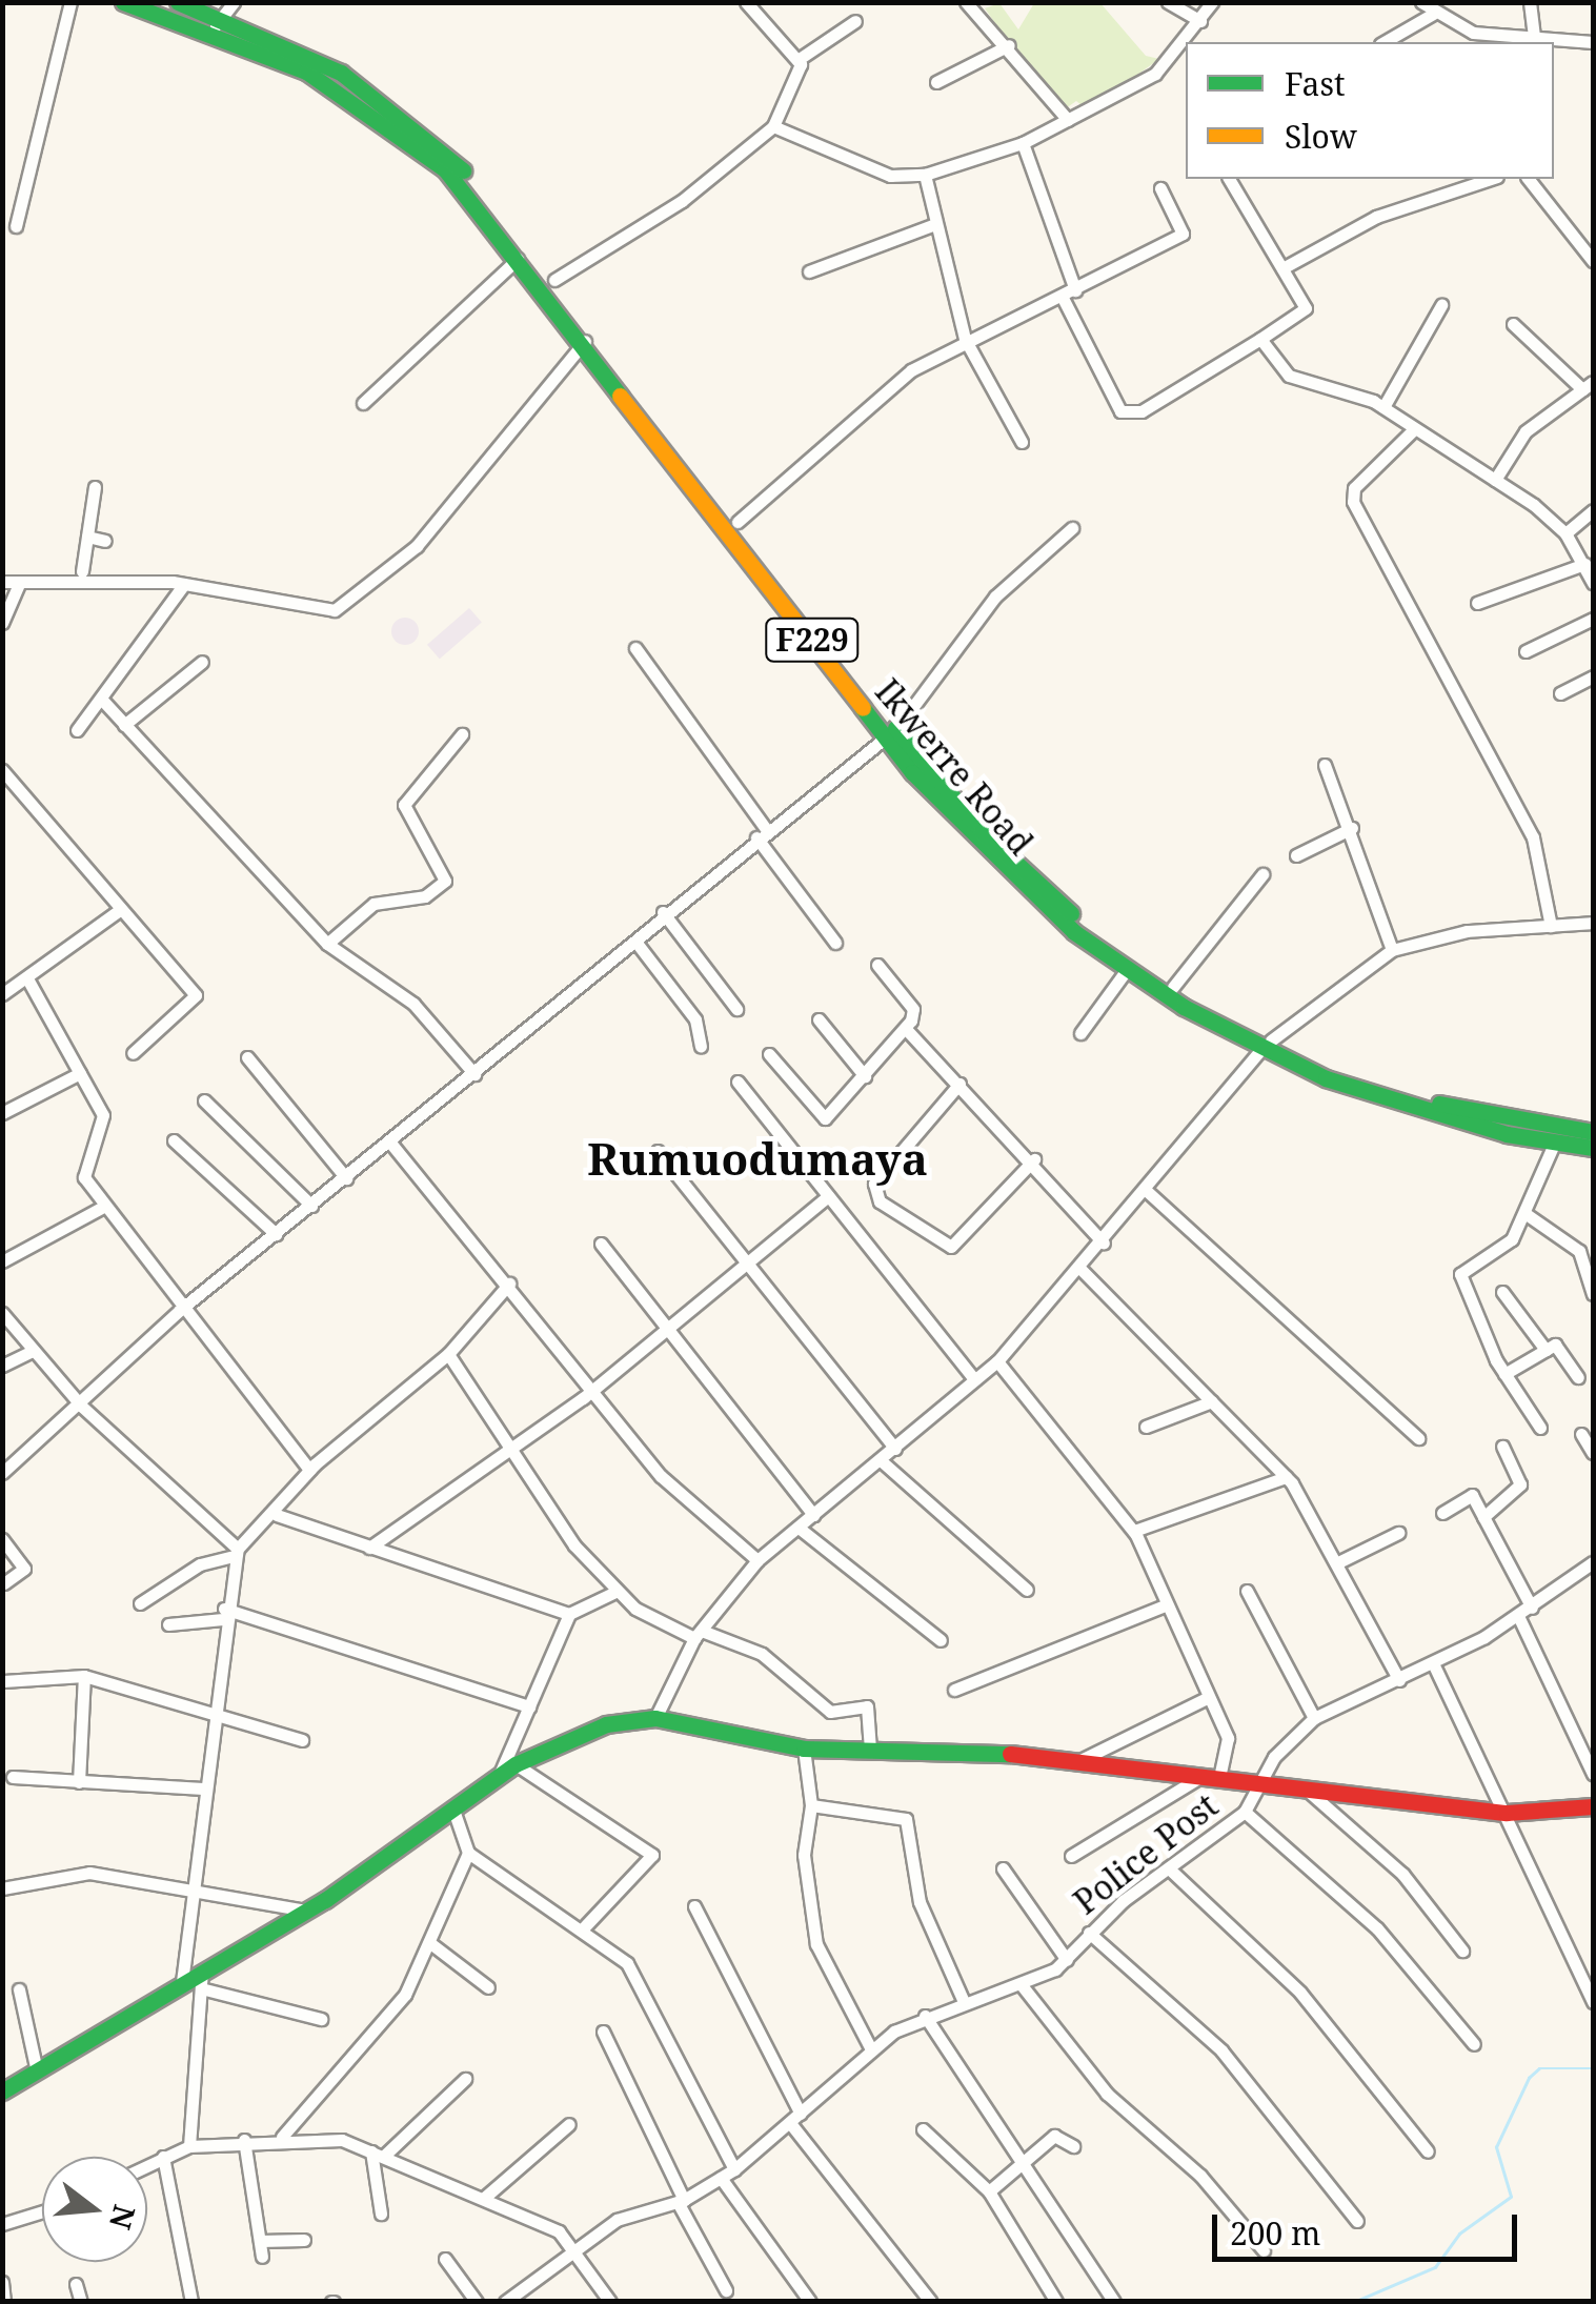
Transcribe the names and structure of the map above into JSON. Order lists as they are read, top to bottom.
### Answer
{
  "streets": {
    "main road": ["F229", "Ikwerre Road"],
    "street": ["Police Post"]
  },
  "crossings": [
    ["F229", "Ikwerre Road"]
  ],
  "districts": ["Rumuodumaya"],
  "legend": ["Fast", "Slow"],
  "scale_bar": "200 m",
  "north": "right"
}
